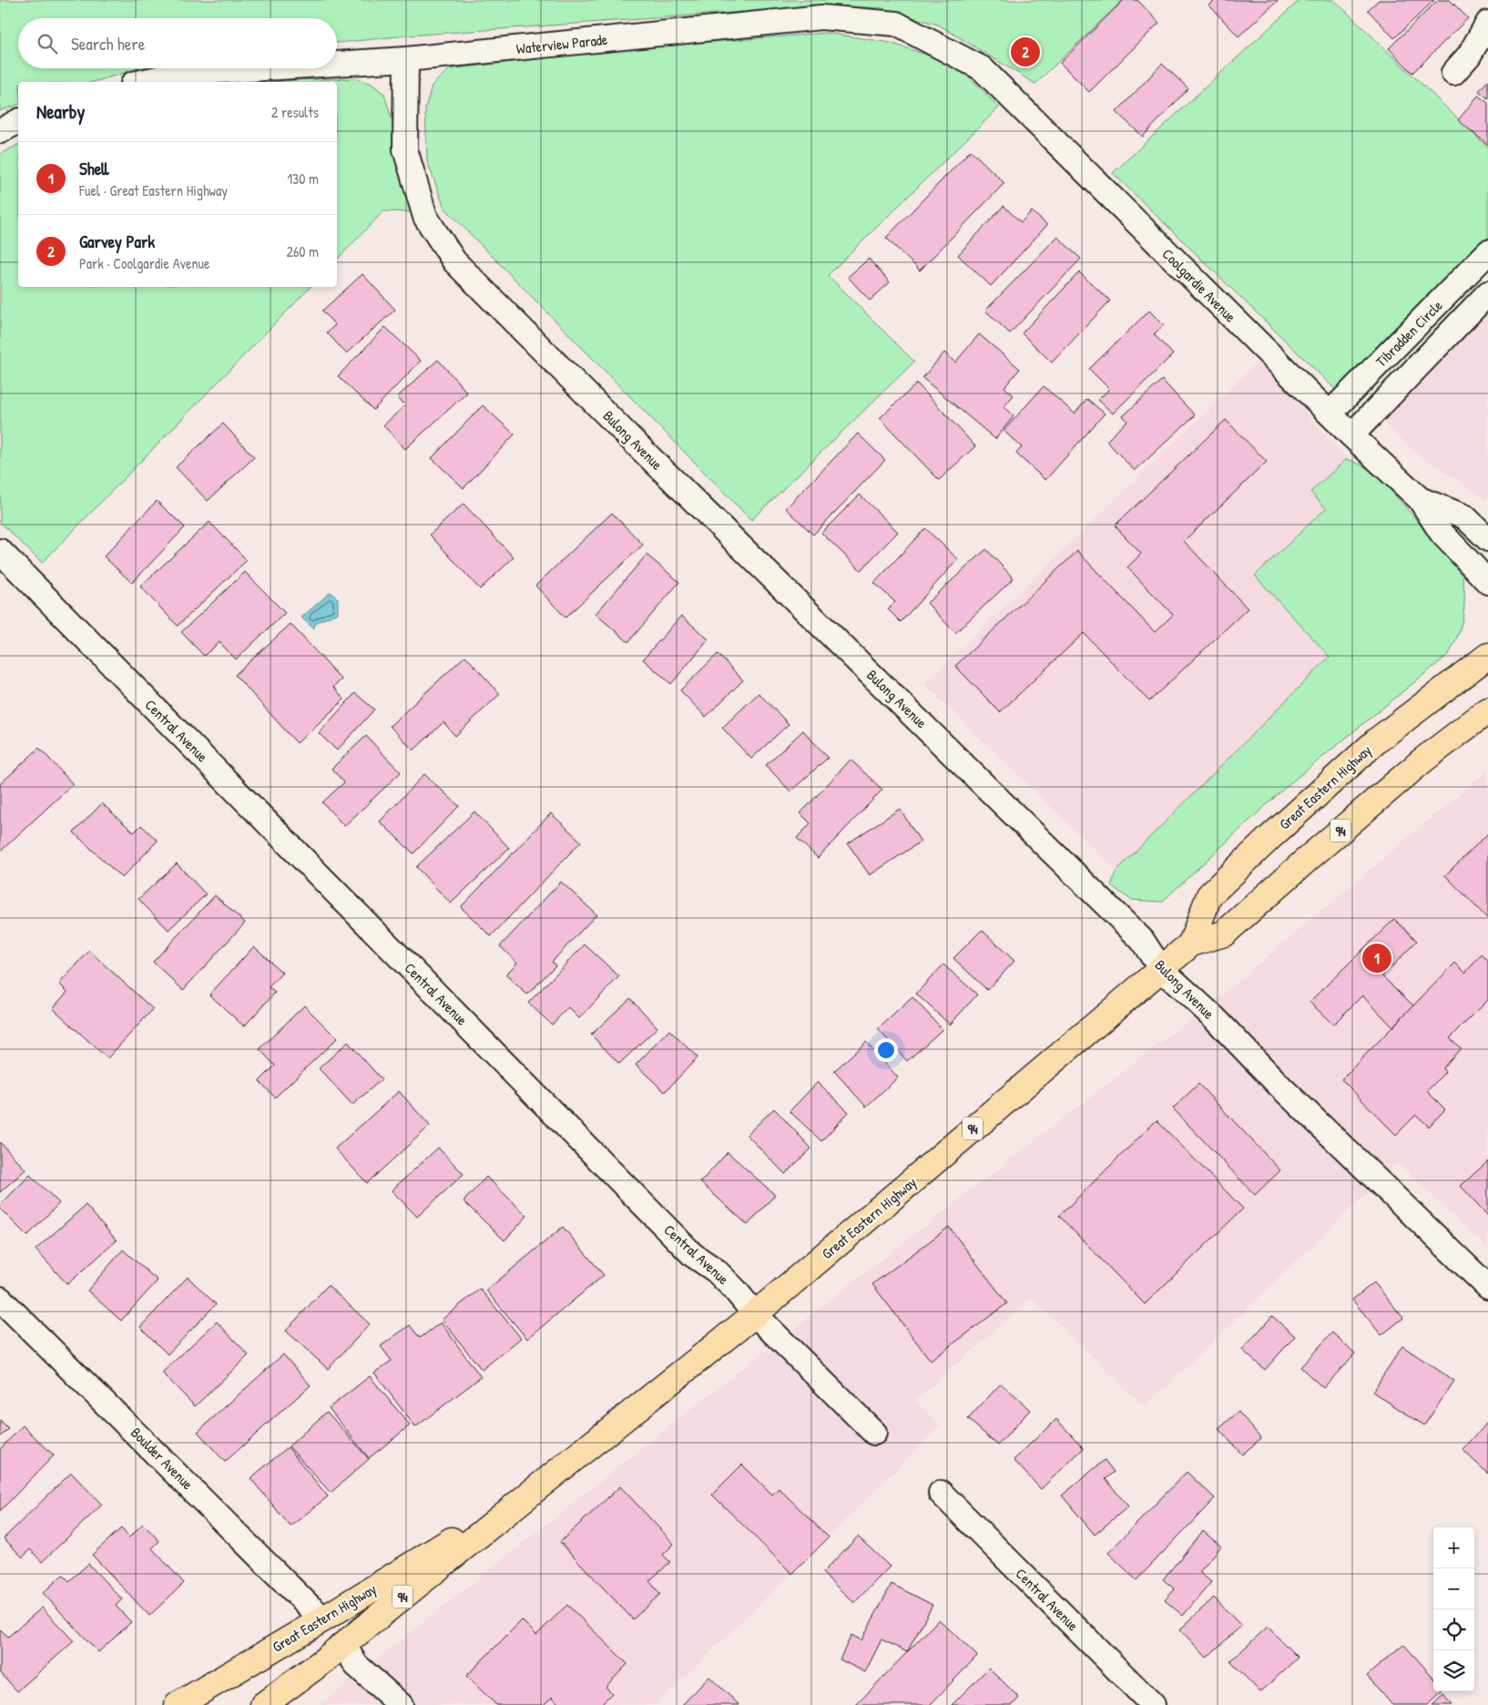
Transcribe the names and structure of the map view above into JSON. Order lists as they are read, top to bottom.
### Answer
{
  "streets": {
    "highway": ["Great Eastern Highway", "94"],
    "street": [
      "Waterview Parade",
      "Coolgardie Avenue",
      "Tibradden Circle",
      "Bulong Avenue",
      "Central Avenue",
      "Boulder Avenue"
    ]
  },
  "crossings": [
    ["Waterview Parade", "Coolgardie Avenue"],
    ["Waterview Parade", "Bulong Avenue"],
    ["Coolgardie Avenue", "Tibradden Circle"],
    ["Bulong Avenue", "Great Eastern Highway"],
    ["Central Avenue", "Great Eastern Highway"],
    ["Great Eastern Highway", "Boulder Avenue"]
  ],
  "page": {
    "search": "Search here",
    "pins": ["2", "1"],
    "heading": ["Nearby", "2 results"],
    "list": [
      {
        "mark": "1",
        "name": "Shell",
        "note": "Fuel · Great Eastern Highway",
        "value": "130 m"
      },
      {
        "mark": "2",
        "name": "Garvey Park",
        "note": "Park · Coolgardie Avenue",
        "value": "260 m"
      }
    ],
    "map_buttons": ["+", "−"]
  }
}
